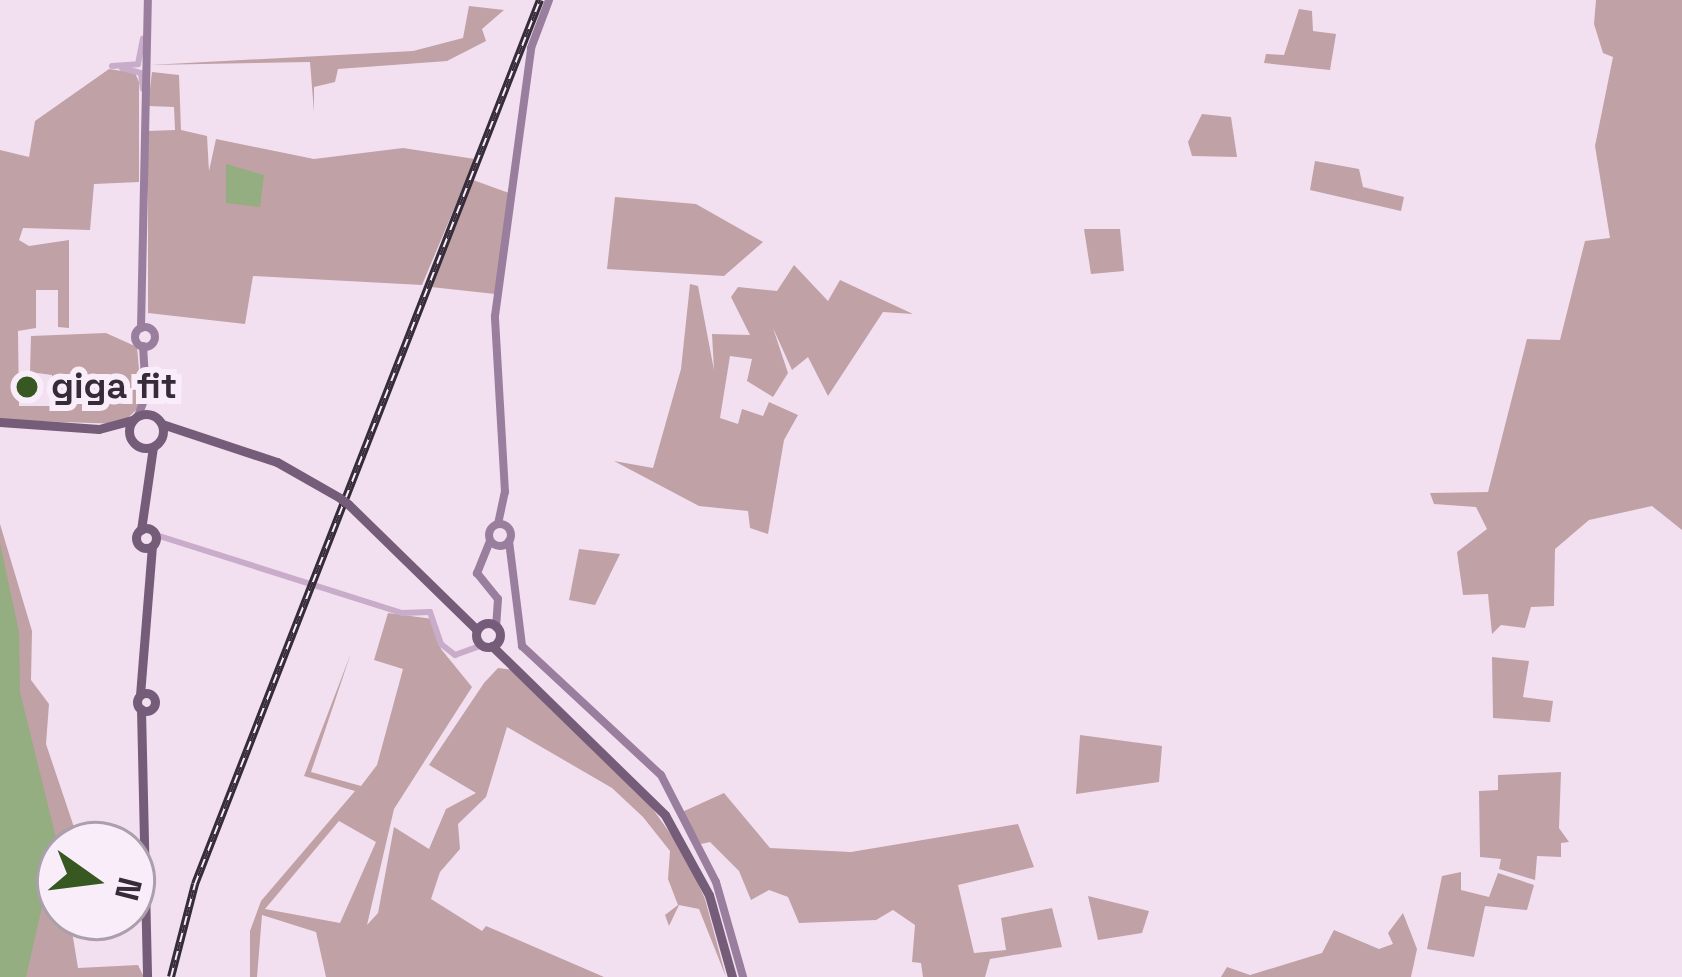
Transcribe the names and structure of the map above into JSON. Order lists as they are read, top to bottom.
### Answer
{
  "places": ["giga fit"],
  "north": "right"
}
